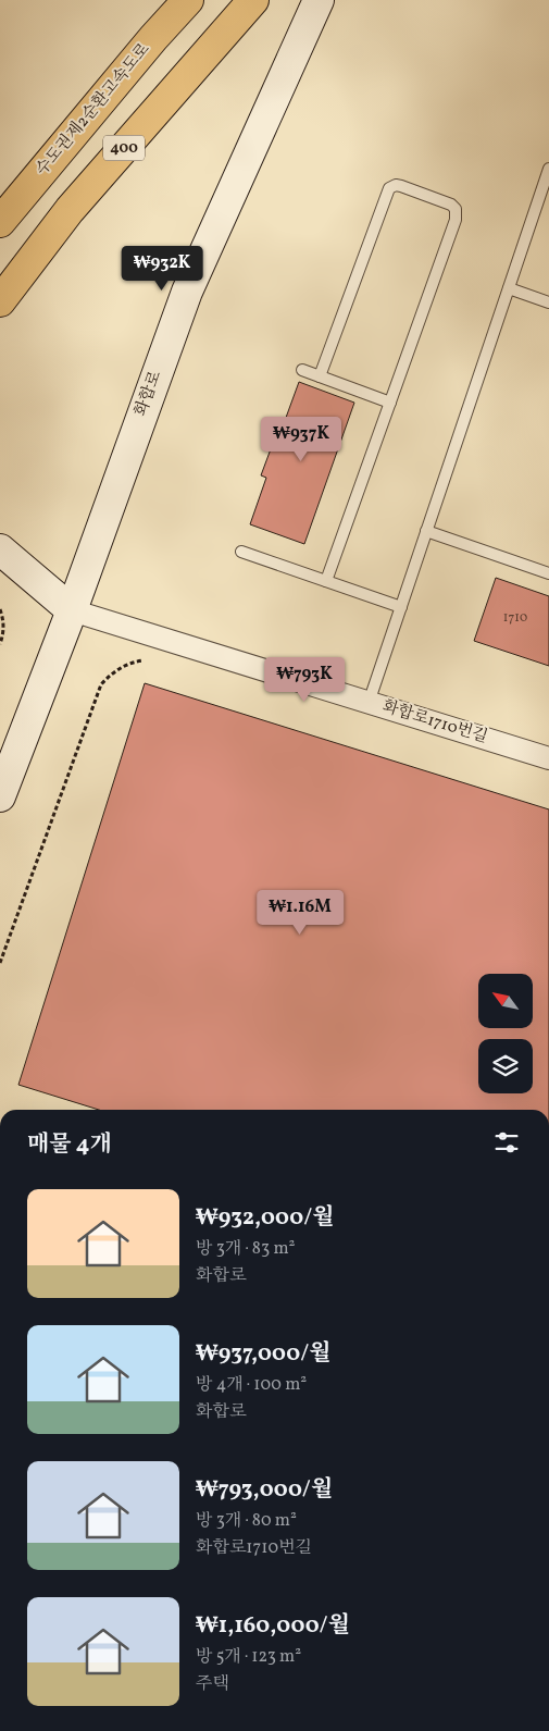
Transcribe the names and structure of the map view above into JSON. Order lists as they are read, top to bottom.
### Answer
{
  "streets": {
    "highway": ["수도권제2순환고속도로", "400"],
    "main road": ["화합로"],
    "street": ["화합로1710번길"]
  },
  "crossings": [
    ["화합로", "화합로1710번길"]
  ],
  "house_numbers": ["1710"],
  "north": "top left",
  "page": {
    "price": [
      "₩932K",
      "₩937K",
      "₩793K",
      "₩1.16M"
    ],
    "heading": "매물 4개",
    "list": [
      {
        "name": "₩932,000/월",
        "note": "방 3개 · 83 m² · 화합로"
      },
      {
        "name": "₩937,000/월",
        "note": "방 4개 · 100 m² · 화합로"
      },
      {
        "name": "₩793,000/월",
        "note": "방 3개 · 80 m² · 화합로1710번길"
      },
      {
        "name": "₩1,160,000/월",
        "note": "방 5개 · 123 m² · 주택"
      }
    ]
  }
}
